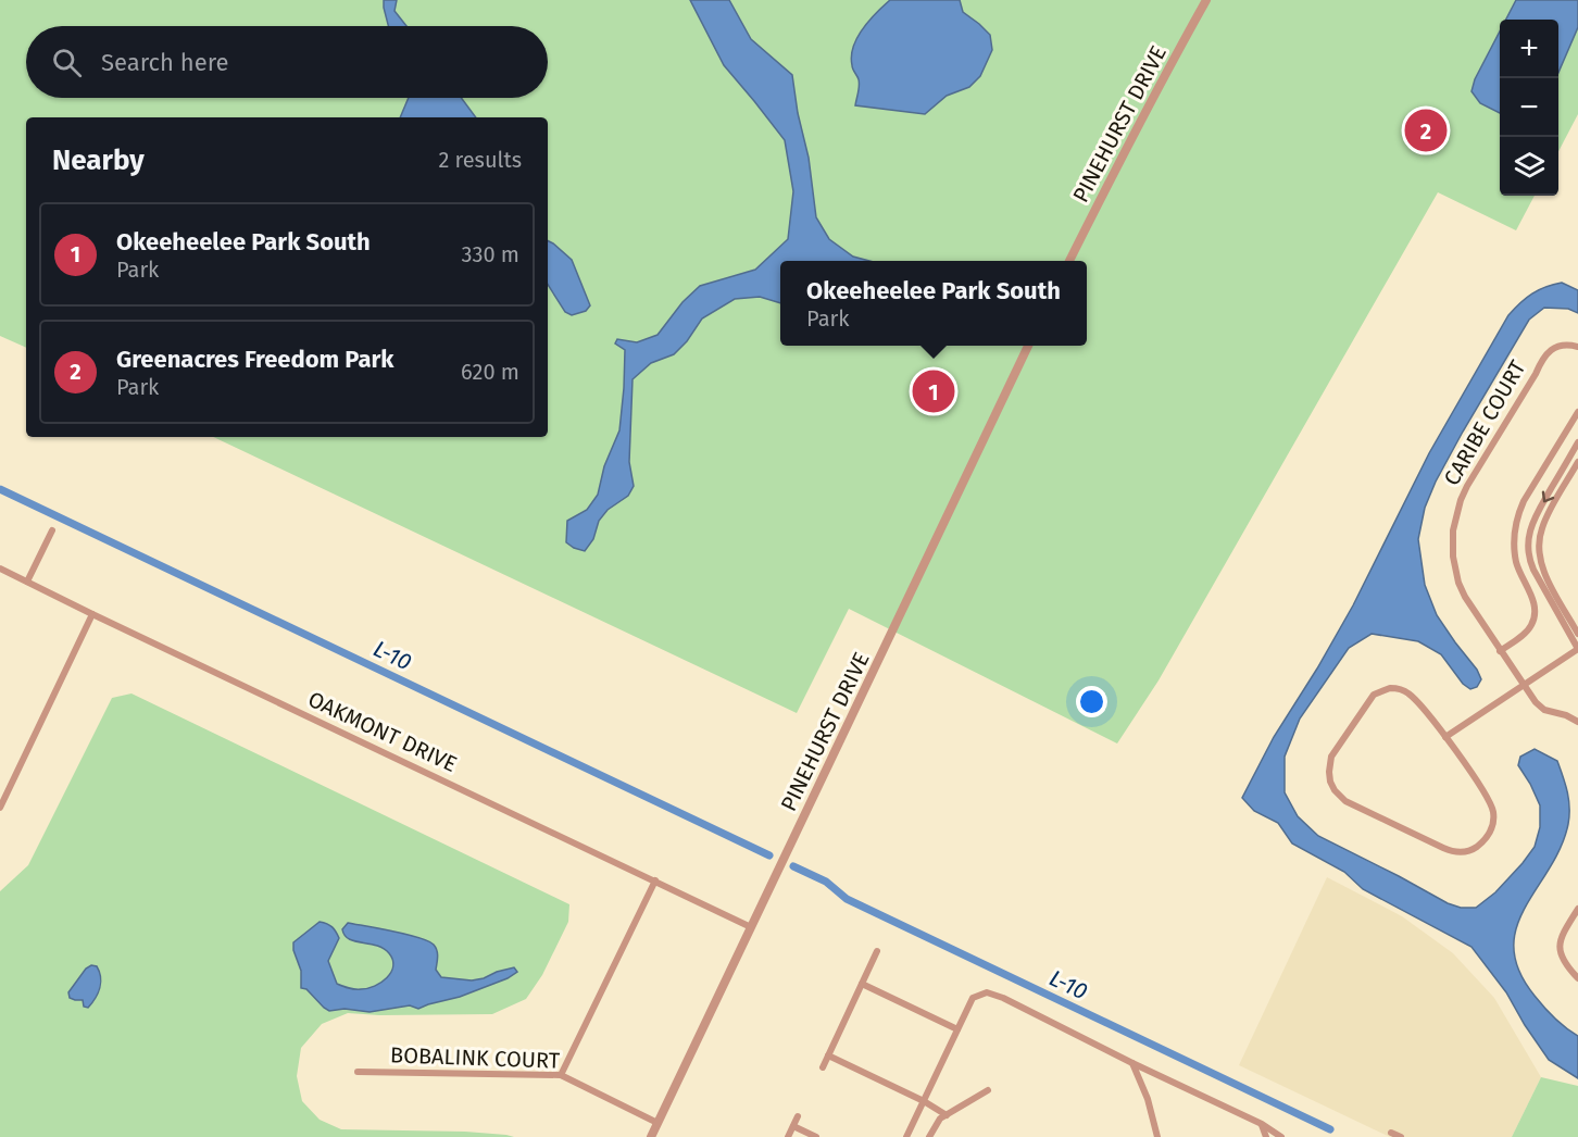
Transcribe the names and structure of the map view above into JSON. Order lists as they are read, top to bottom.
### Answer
{
  "streets": {
    "street": [
      "PINEHURST DRIVE",
      "CARIBE COURT",
      "OAKMONT DRIVE",
      "BOBALINK COURT"
    ]
  },
  "crossings": [
    ["PINEHURST DRIVE", "OAKMONT DRIVE"],
    ["PINEHURST DRIVE", "BOBALINK COURT"]
  ],
  "water": ["L-10"],
  "page": {
    "map_buttons": ["+", "−"],
    "search": "Search here",
    "pins": ["2", "1"],
    "heading": ["Nearby", "2 results"],
    "list": [
      {
        "mark": "1",
        "name": "Okeeheelee Park South",
        "note": "Park",
        "value": "330 m"
      },
      {
        "mark": "2",
        "name": "Greenacres Freedom Park",
        "note": "Park",
        "value": "620 m"
      }
    ],
    "popup": ["Okeeheelee Park South", "Park"]
  }
}
